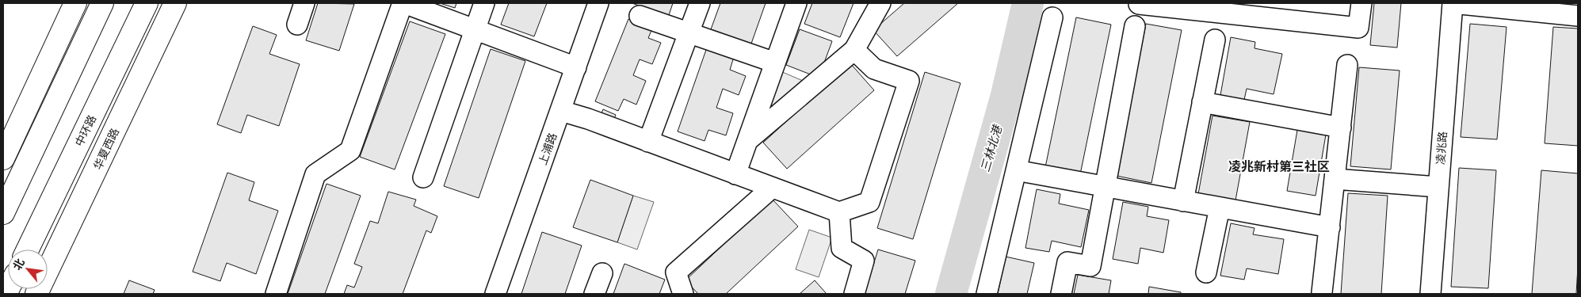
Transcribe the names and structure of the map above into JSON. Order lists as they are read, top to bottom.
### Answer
{
  "streets": {
    "main road": ["中环路", "华夏西路"],
    "street": ["凌兆路", "上浦路"]
  },
  "districts": ["凌兆新村第三社区"],
  "water": ["三林北港"],
  "north": "top left"
}
